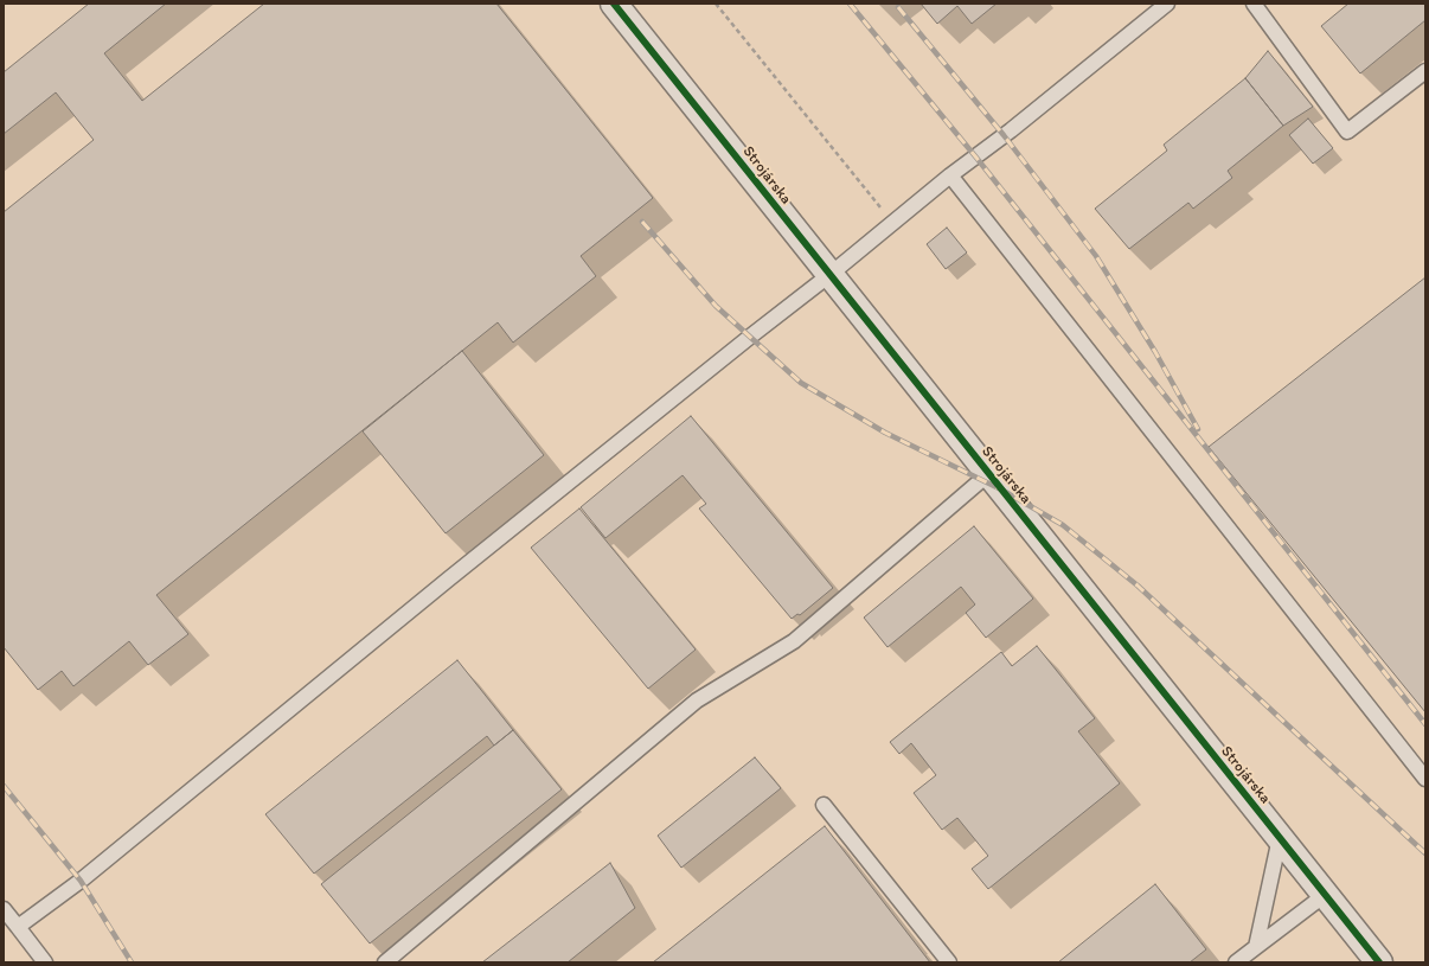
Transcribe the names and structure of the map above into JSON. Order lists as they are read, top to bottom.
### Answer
{
  "streets": {
    "street": ["Strojárska"]
  }
}
